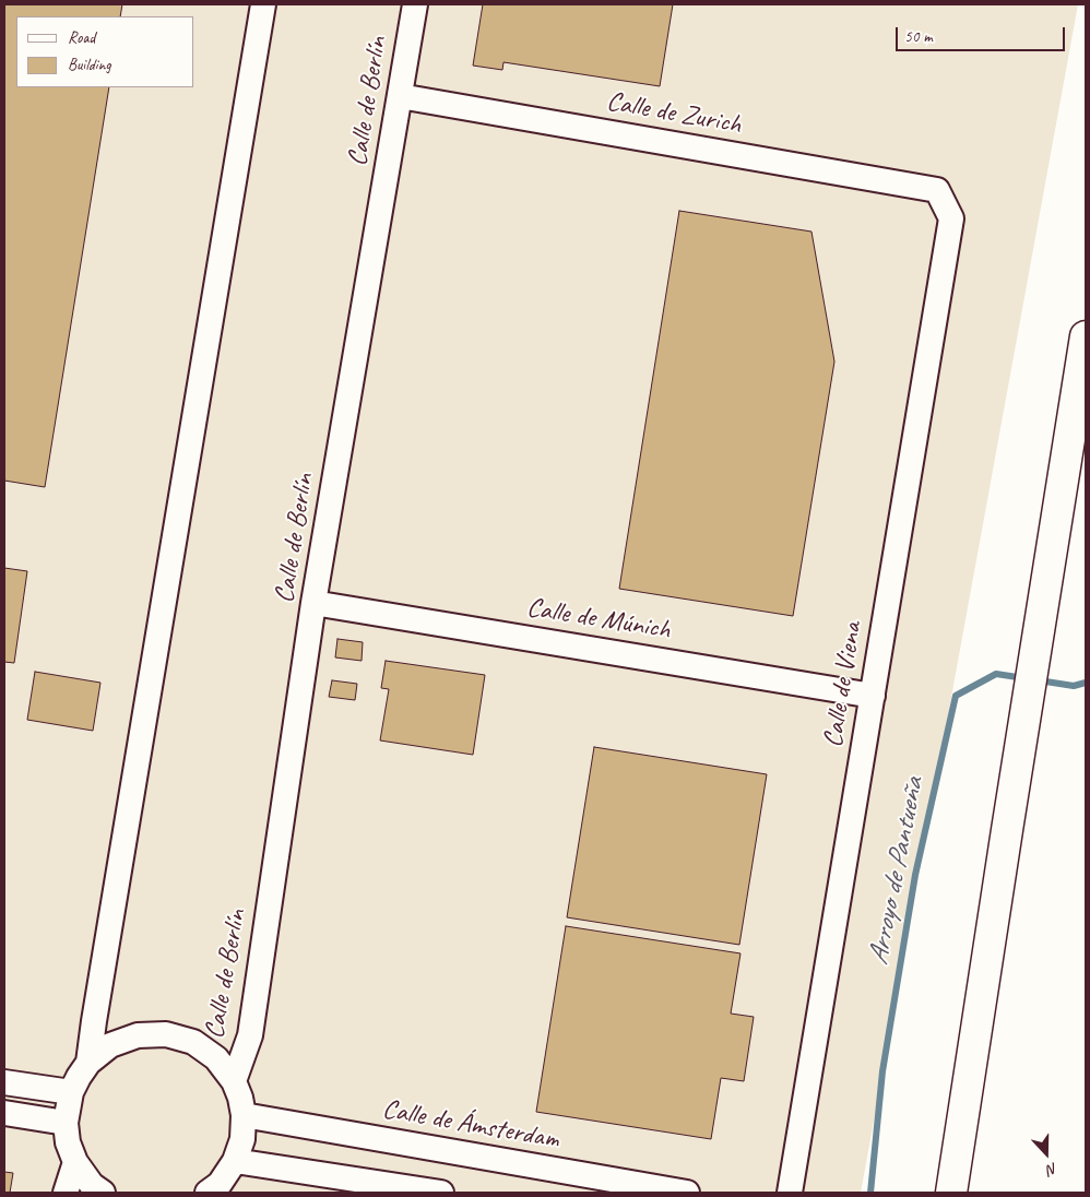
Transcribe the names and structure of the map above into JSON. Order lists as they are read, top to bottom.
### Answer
{
  "streets": {
    "street": [
      "Calle de Berlín",
      "Calle de Zurich",
      "Calle de Múnich",
      "Calle de Viena",
      "Calle de Ámsterdam"
    ]
  },
  "crossings": [
    ["Calle de Berlín", "Calle de Zurich"],
    ["Calle de Berlín", "Calle de Múnich"],
    ["Calle de Zurich", "Calle de Viena"],
    ["Calle de Múnich", "Calle de Viena"]
  ],
  "water": ["Arroyo de Pantueña"],
  "legend": ["Road", "Building"],
  "scale_bar": "50 m",
  "north": "bottom"
}
